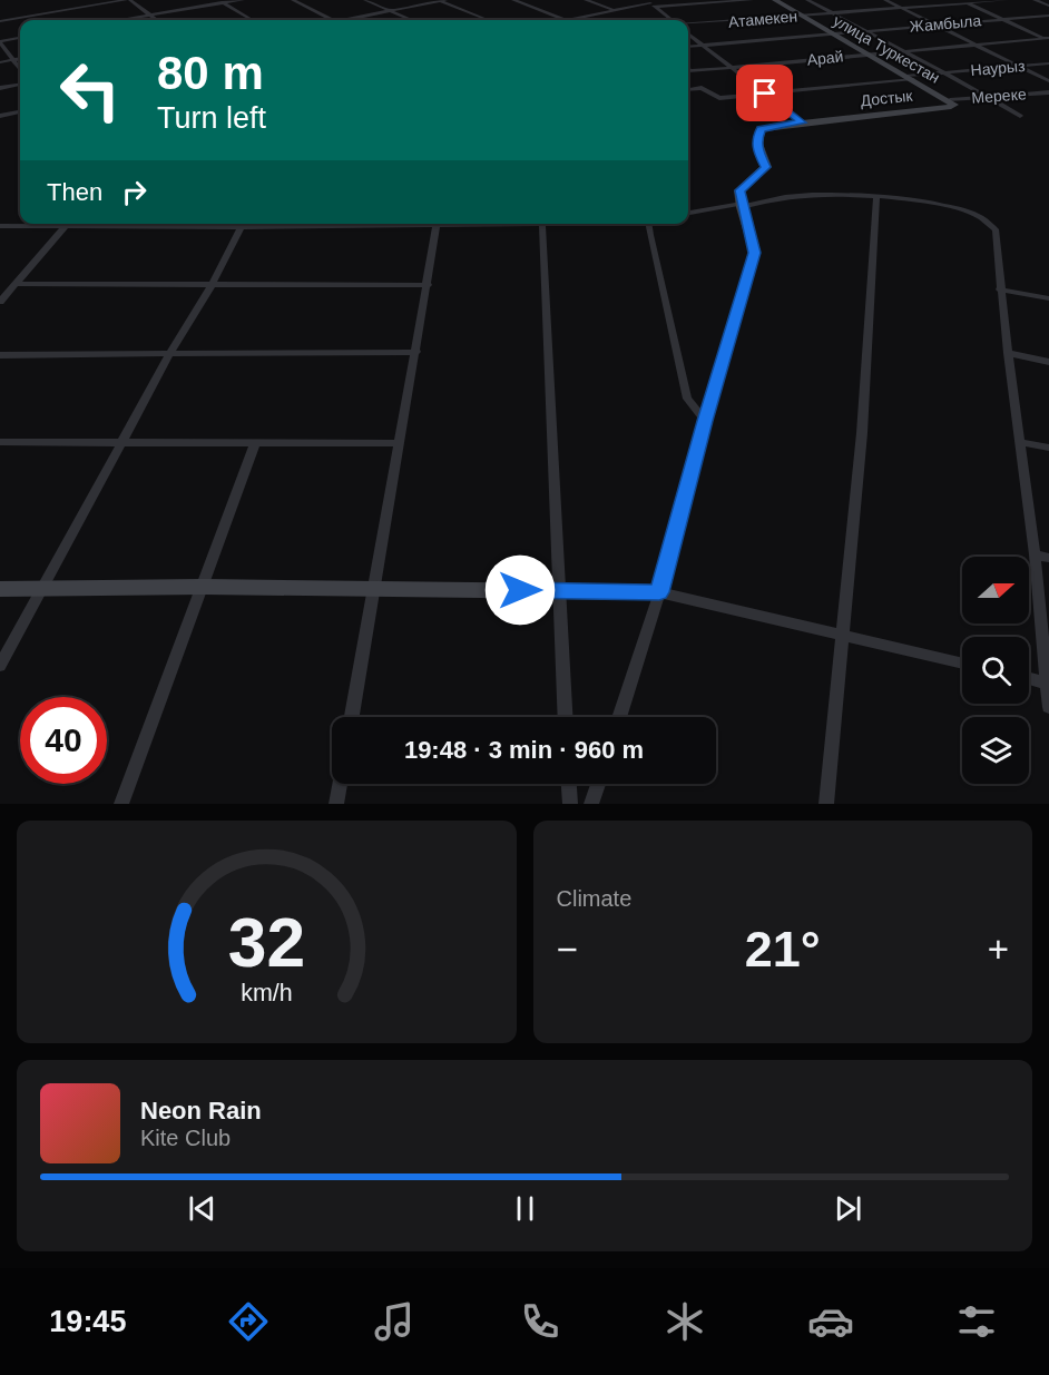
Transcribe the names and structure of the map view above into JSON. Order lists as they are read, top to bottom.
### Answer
{
  "streets": {
    "street": [
      "Атамекен",
      "Жамбыла",
      "улица Туркестан",
      "Арай",
      "Наурыз",
      "Мереке",
      "Достык"
    ]
  },
  "crossings": [
    ["Атамекен", "улица Туркестан"],
    ["Жамбыла", "улица Туркестан"],
    ["улица Туркестан", "Арай"],
    ["улица Туркестан", "Наурыз"],
    ["улица Туркестан", "Мереке"],
    ["улица Туркестан", "Достык"],
    ["Мереке", "Достык"]
  ],
  "north": "right",
  "page": {
    "turn": ["80 m", "Turn left"],
    "then": "Then",
    "limit": "40",
    "trip": "19:48 · 3 min · 960 m",
    "tile": "Climate",
    "heat": ["−", "21°", "+"],
    "song": ["Neon Rain", "Kite Club"],
    "tabs": "19:45",
    "gauge": ["32", "km/h"]
  }
}
